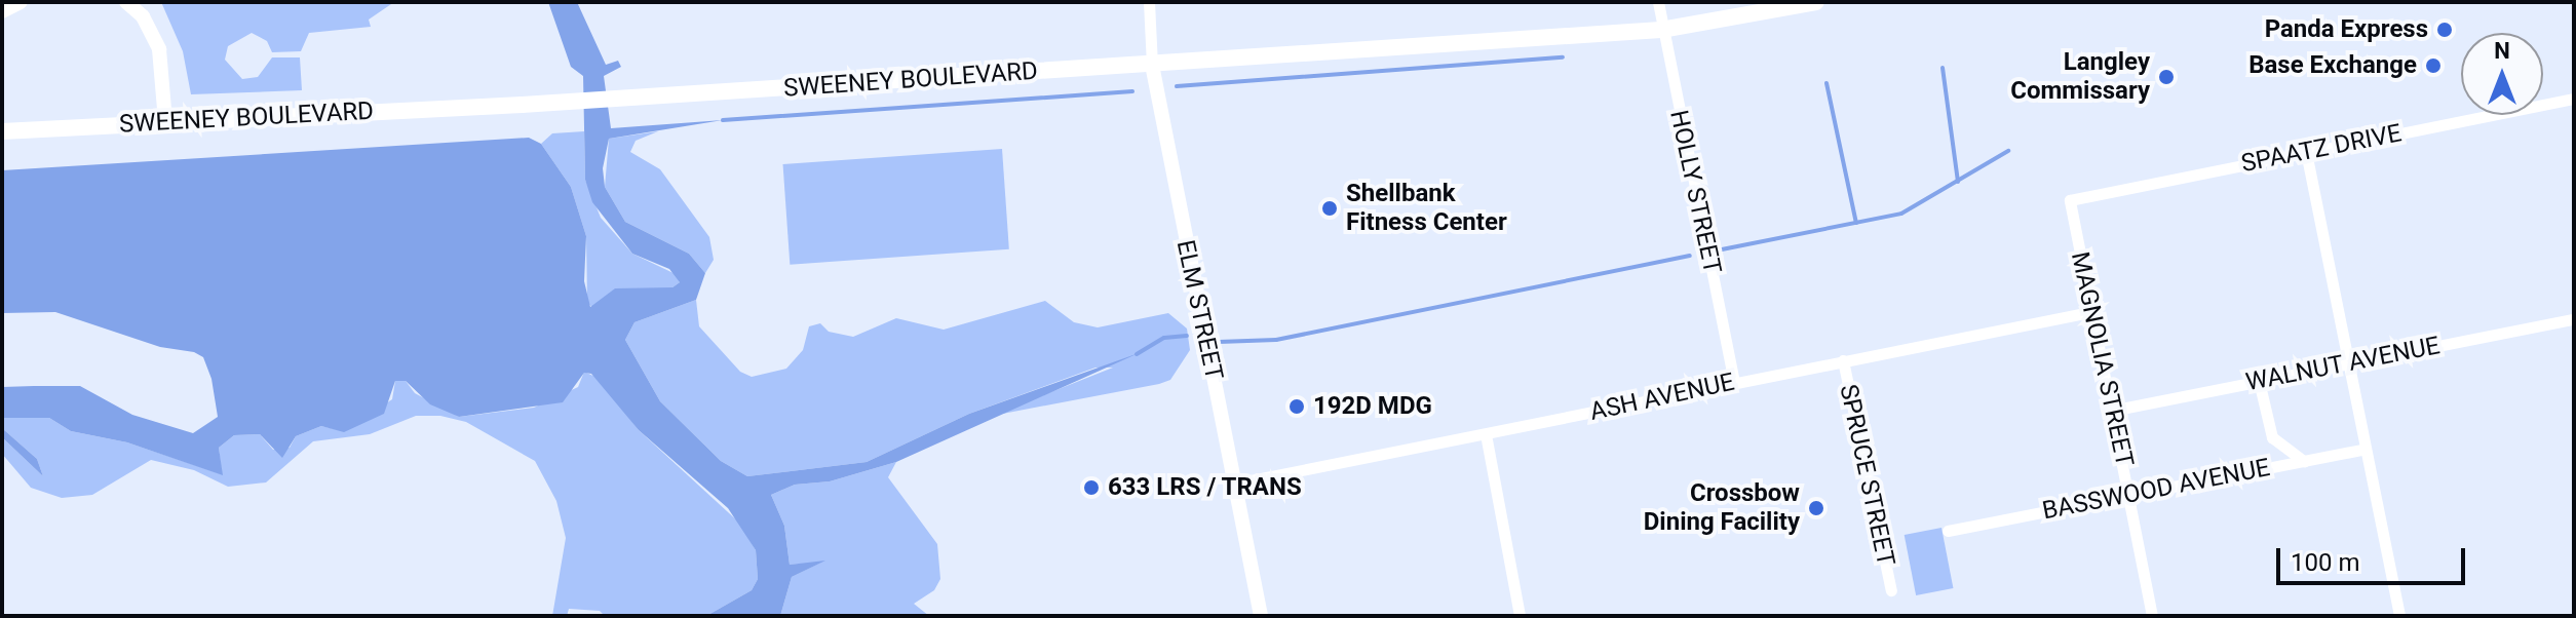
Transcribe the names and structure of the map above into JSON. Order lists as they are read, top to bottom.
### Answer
{
  "streets": {
    "main road": ["SWEENEY BOULEVARD"],
    "street": [
      "SPAATZ DRIVE",
      "HOLLY STREET",
      "ELM STREET",
      "MAGNOLIA STREET",
      "WALNUT AVENUE",
      "ASH AVENUE",
      "SPRUCE STREET",
      "BASSWOOD AVENUE"
    ]
  },
  "crossings": [
    ["SWEENEY BOULEVARD", "HOLLY STREET"],
    ["SWEENEY BOULEVARD", "ELM STREET"],
    ["SPAATZ DRIVE", "MAGNOLIA STREET"],
    ["HOLLY STREET", "ASH AVENUE"],
    ["ELM STREET", "ASH AVENUE"],
    ["MAGNOLIA STREET", "WALNUT AVENUE"],
    ["MAGNOLIA STREET", "ASH AVENUE"],
    ["MAGNOLIA STREET", "BASSWOOD AVENUE"],
    ["ASH AVENUE", "SPRUCE STREET"]
  ],
  "places": [
    "Panda Express",
    "Base Exchange",
    "Langley Commissary",
    "Shellbank Fitness Center",
    "192D MDG",
    "633 LRS / TRANS",
    "Crossbow Dining Facility"
  ],
  "scale_bar": "100 m",
  "north": "top"
}
